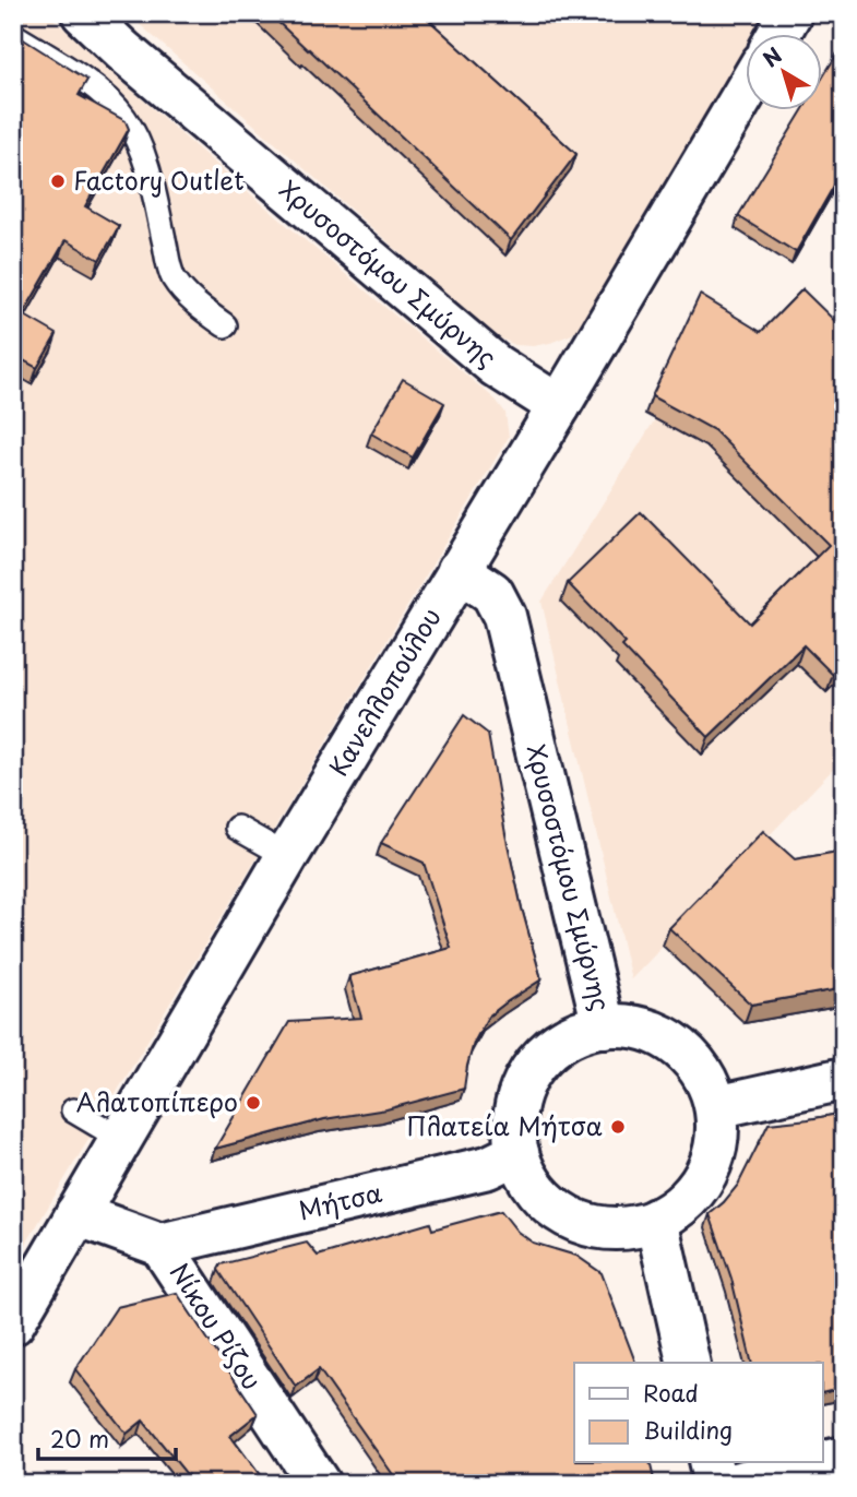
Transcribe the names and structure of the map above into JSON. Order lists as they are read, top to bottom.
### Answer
{
  "streets": {
    "street": [
      "Χρυσοστόμου Σμύρνης",
      "Κανελλοπούλου",
      "Μήτσα",
      "Νίκου Ρίζου"
    ]
  },
  "crossings": [
    ["Χρυσοστόμου Σμύρνης", "Κανελλοπούλου"],
    ["Χρυσοστόμου Σμύρνης", "Μήτσα"],
    ["Κανελλοπούλου", "Νίκου Ρίζου"],
    ["Μήτσα", "Νίκου Ρίζου"]
  ],
  "places": ["Factory Outlet", "Αλατοπίπερο", "Πλατεία Μήτσα"],
  "legend": ["Road", "Building"],
  "scale_bar": "20 m",
  "north": "top left"
}
